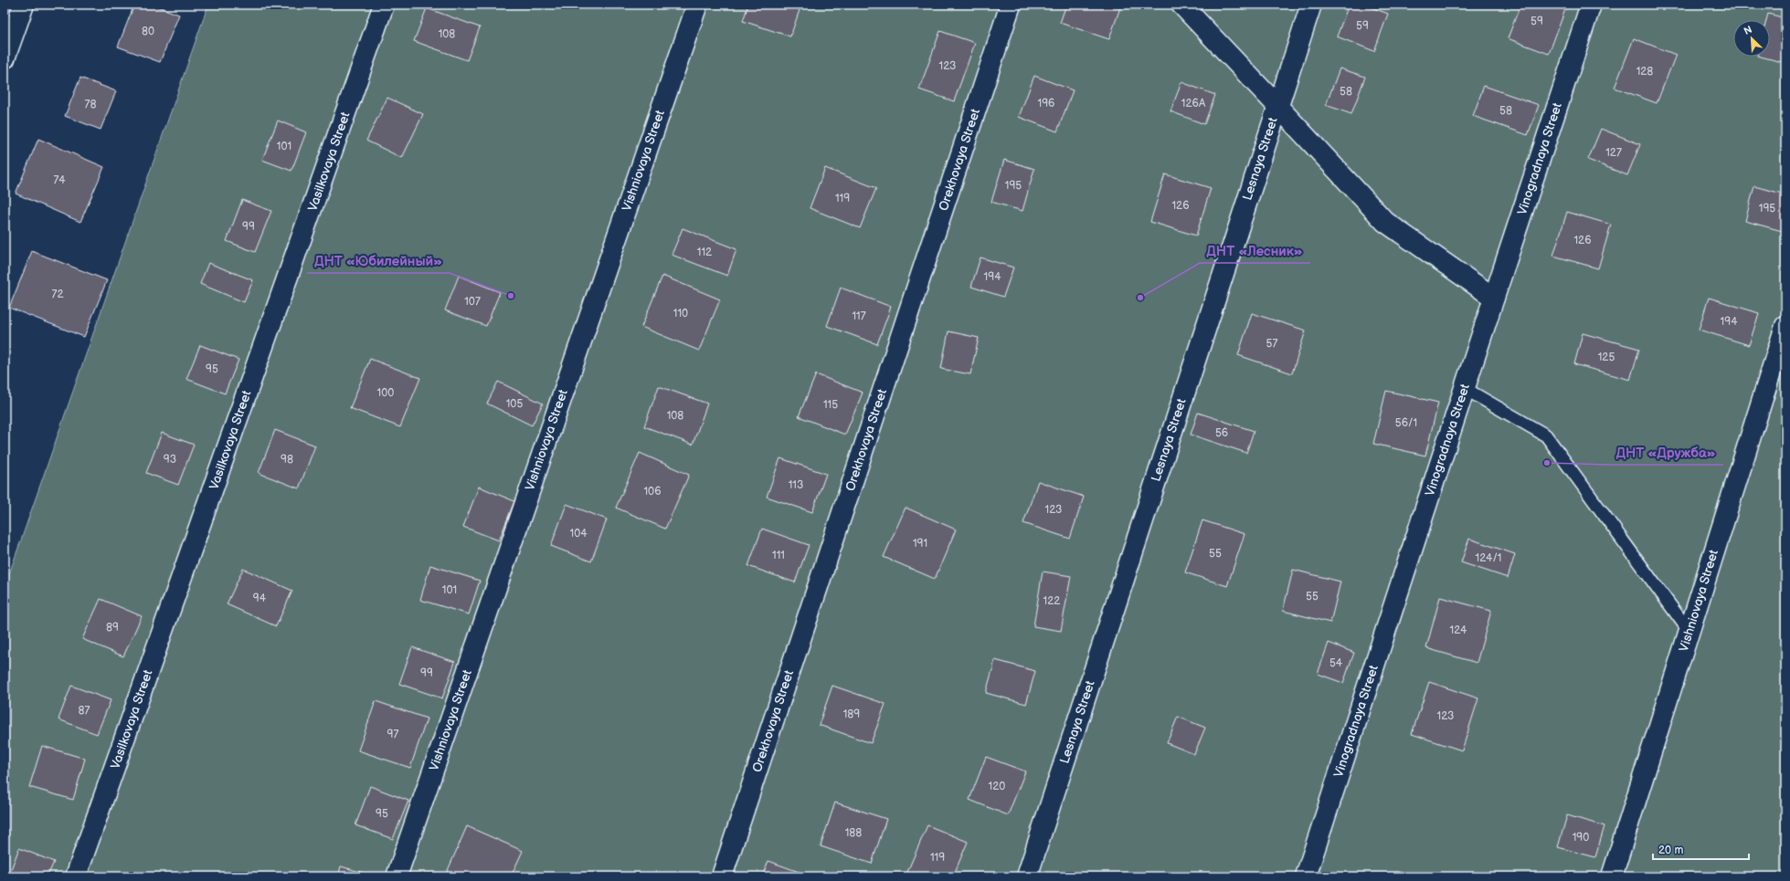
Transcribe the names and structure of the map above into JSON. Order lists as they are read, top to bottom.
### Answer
{
  "streets": {
    "street": [
      "Lesnaya Street",
      "Vinogradnaya Street",
      "Orekhovaya Street",
      "Vishniovaya Street",
      "Vasilkovaya Street"
    ]
  },
  "places": ["ДНТ «Юбилейный»", "ДНТ «Лесник»", "ДНТ «Дружба»"],
  "house_numbers": [
    "59",
    "59",
    "80",
    "108",
    "123",
    "128",
    "58",
    "196",
    "126А",
    "78",
    "58",
    "101",
    "127",
    "74",
    "195",
    "119",
    "126",
    "195",
    "99",
    "126",
    "112",
    "194",
    "72",
    "107",
    "110",
    "117",
    "194",
    "57",
    "125",
    "95",
    "100",
    "105",
    "115",
    "108",
    "56/1",
    "56",
    "93",
    "98",
    "113",
    "106",
    "123",
    "104",
    "191",
    "55",
    "111",
    "124/1",
    "101",
    "55",
    "94",
    "122",
    "89",
    "124",
    "54",
    "99",
    "87",
    "189",
    "123",
    "97",
    "120",
    "95",
    "188",
    "190",
    "119"
  ],
  "scale_bar": "20 m",
  "north": "top left"
}
